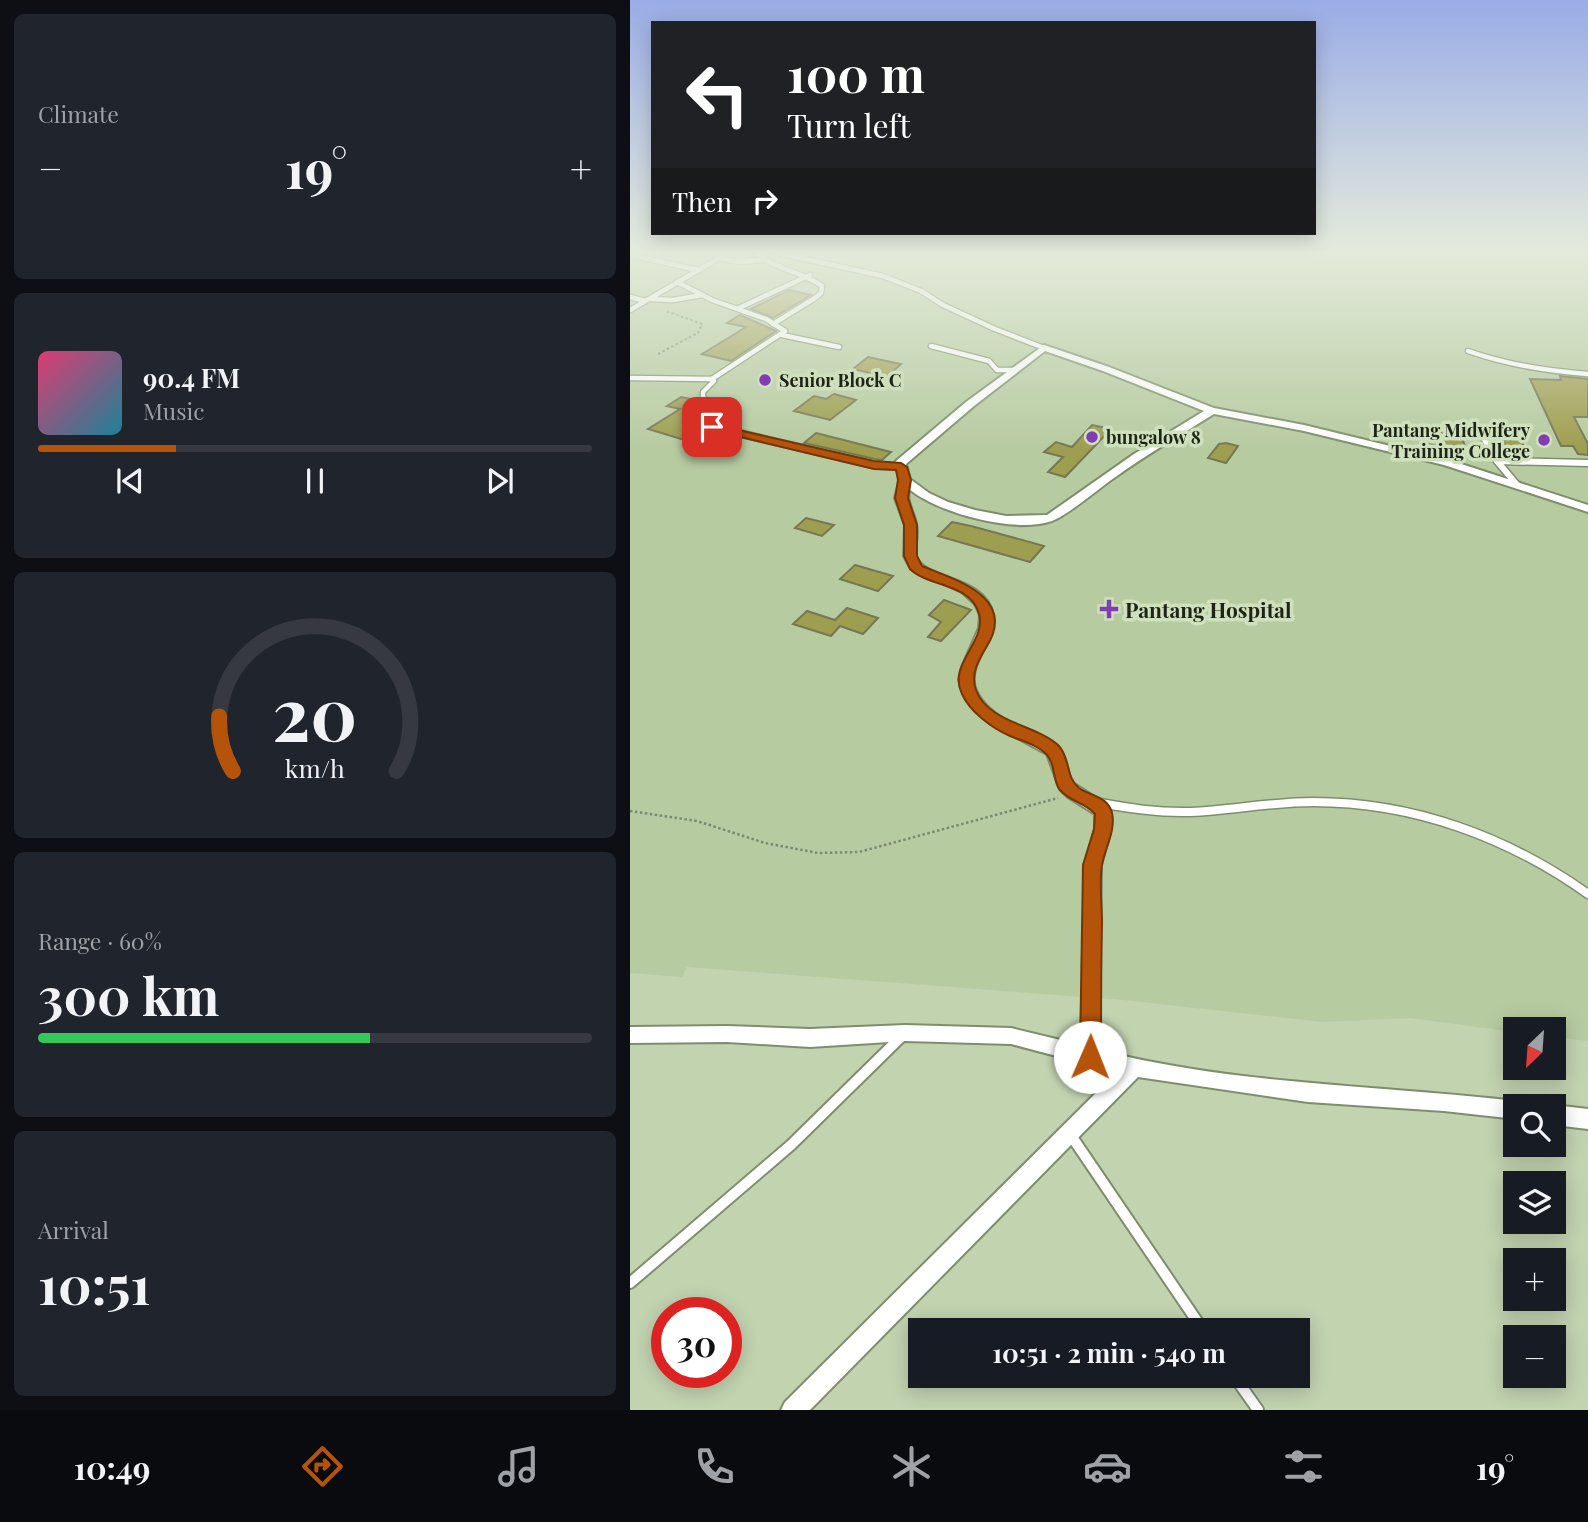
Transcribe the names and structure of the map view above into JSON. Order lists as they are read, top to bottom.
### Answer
{
  "places": {
    "other": ["Senior Block C", "bungalow 8", "Pantang Midwifery Training College"],
    "health": ["Pantang Hospital"]
  },
  "north": "bottom left",
  "page": {
    "tile": [
      "Climate",
      ["Range · 60%", "300 km"],
      ["Arrival", "10:51"]
    ],
    "turn": ["100 m", "Turn left"],
    "heat": ["−", "19°", "+"],
    "then": "Then",
    "song": ["90.4 FM", "Music"],
    "map_buttons": ["+", "−"],
    "limit": "30",
    "trip": "10:51 · 2 min · 540 m",
    "tabs": ["10:49", "19°"],
    "gauge": ["20", "km/h"]
  }
}
